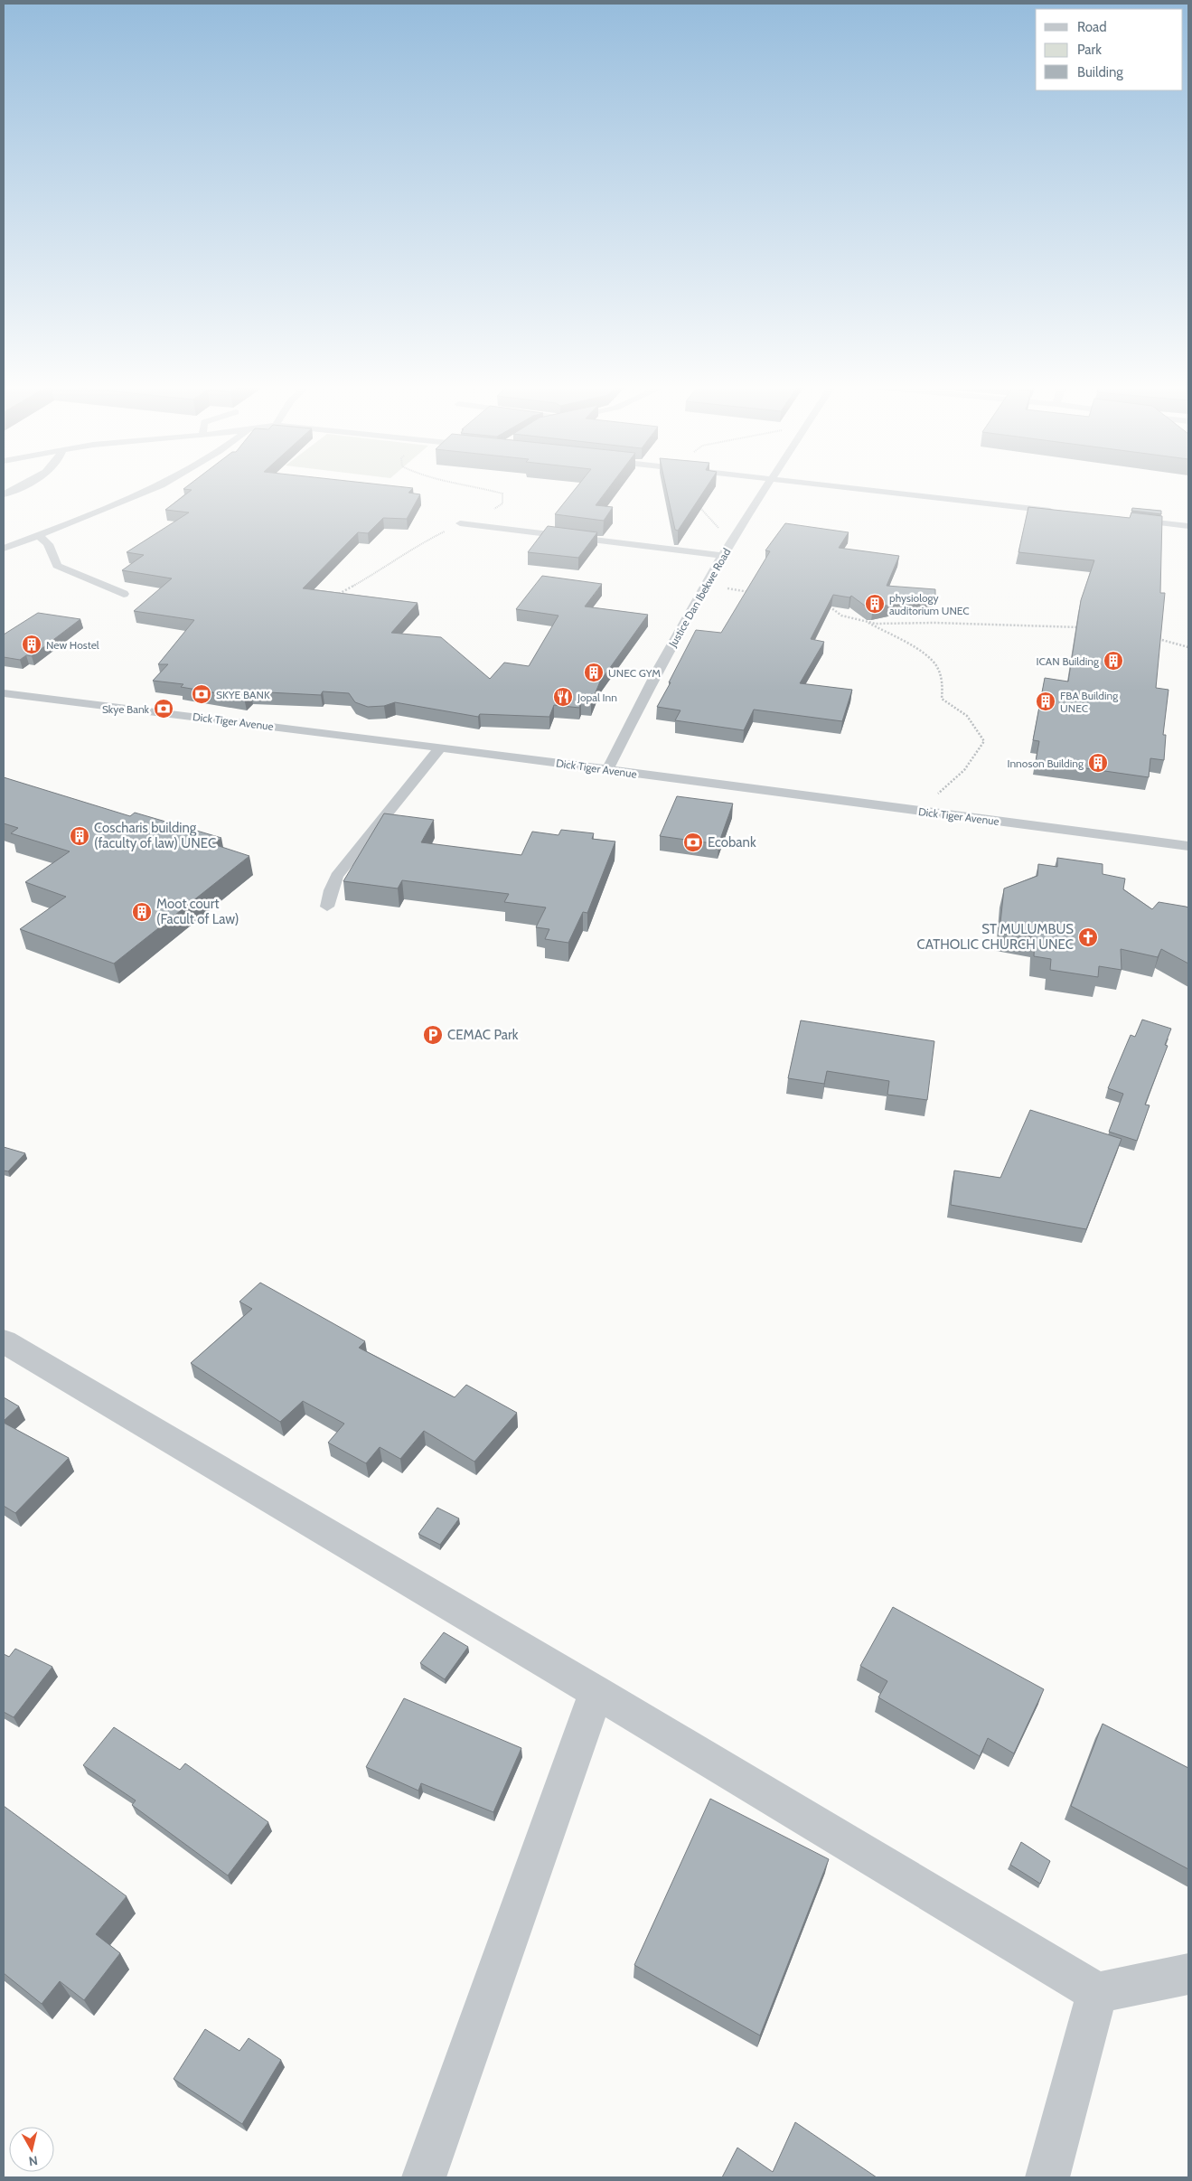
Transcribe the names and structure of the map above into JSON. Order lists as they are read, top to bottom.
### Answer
{
  "streets": {
    "lane": ["Justice Dan Ibekwe Road", "Dick Tiger Avenue"]
  },
  "crossings": [
    ["Justice Dan Ibekwe Road", "Dick Tiger Avenue"]
  ],
  "places": {
    "building": [
      "physiology auditorium UNEC",
      "New Hostel",
      "ICAN Building",
      "UNEC GYM",
      "FBA Building UNEC",
      "Innoson Building",
      "Coscharis building (faculty of law) UNEC",
      "Moot court (Facult of Law)"
    ],
    "bank": ["SKYE BANK", "Skye Bank", "Ecobank"],
    "restaurant": ["Jopal Inn"],
    "church": ["ST MULUMBUS CATHOLIC CHURCH UNEC"],
    "parking": ["CEMAC Park"]
  },
  "legend": ["Road", "Park", "Building"],
  "north": "bottom"
}
